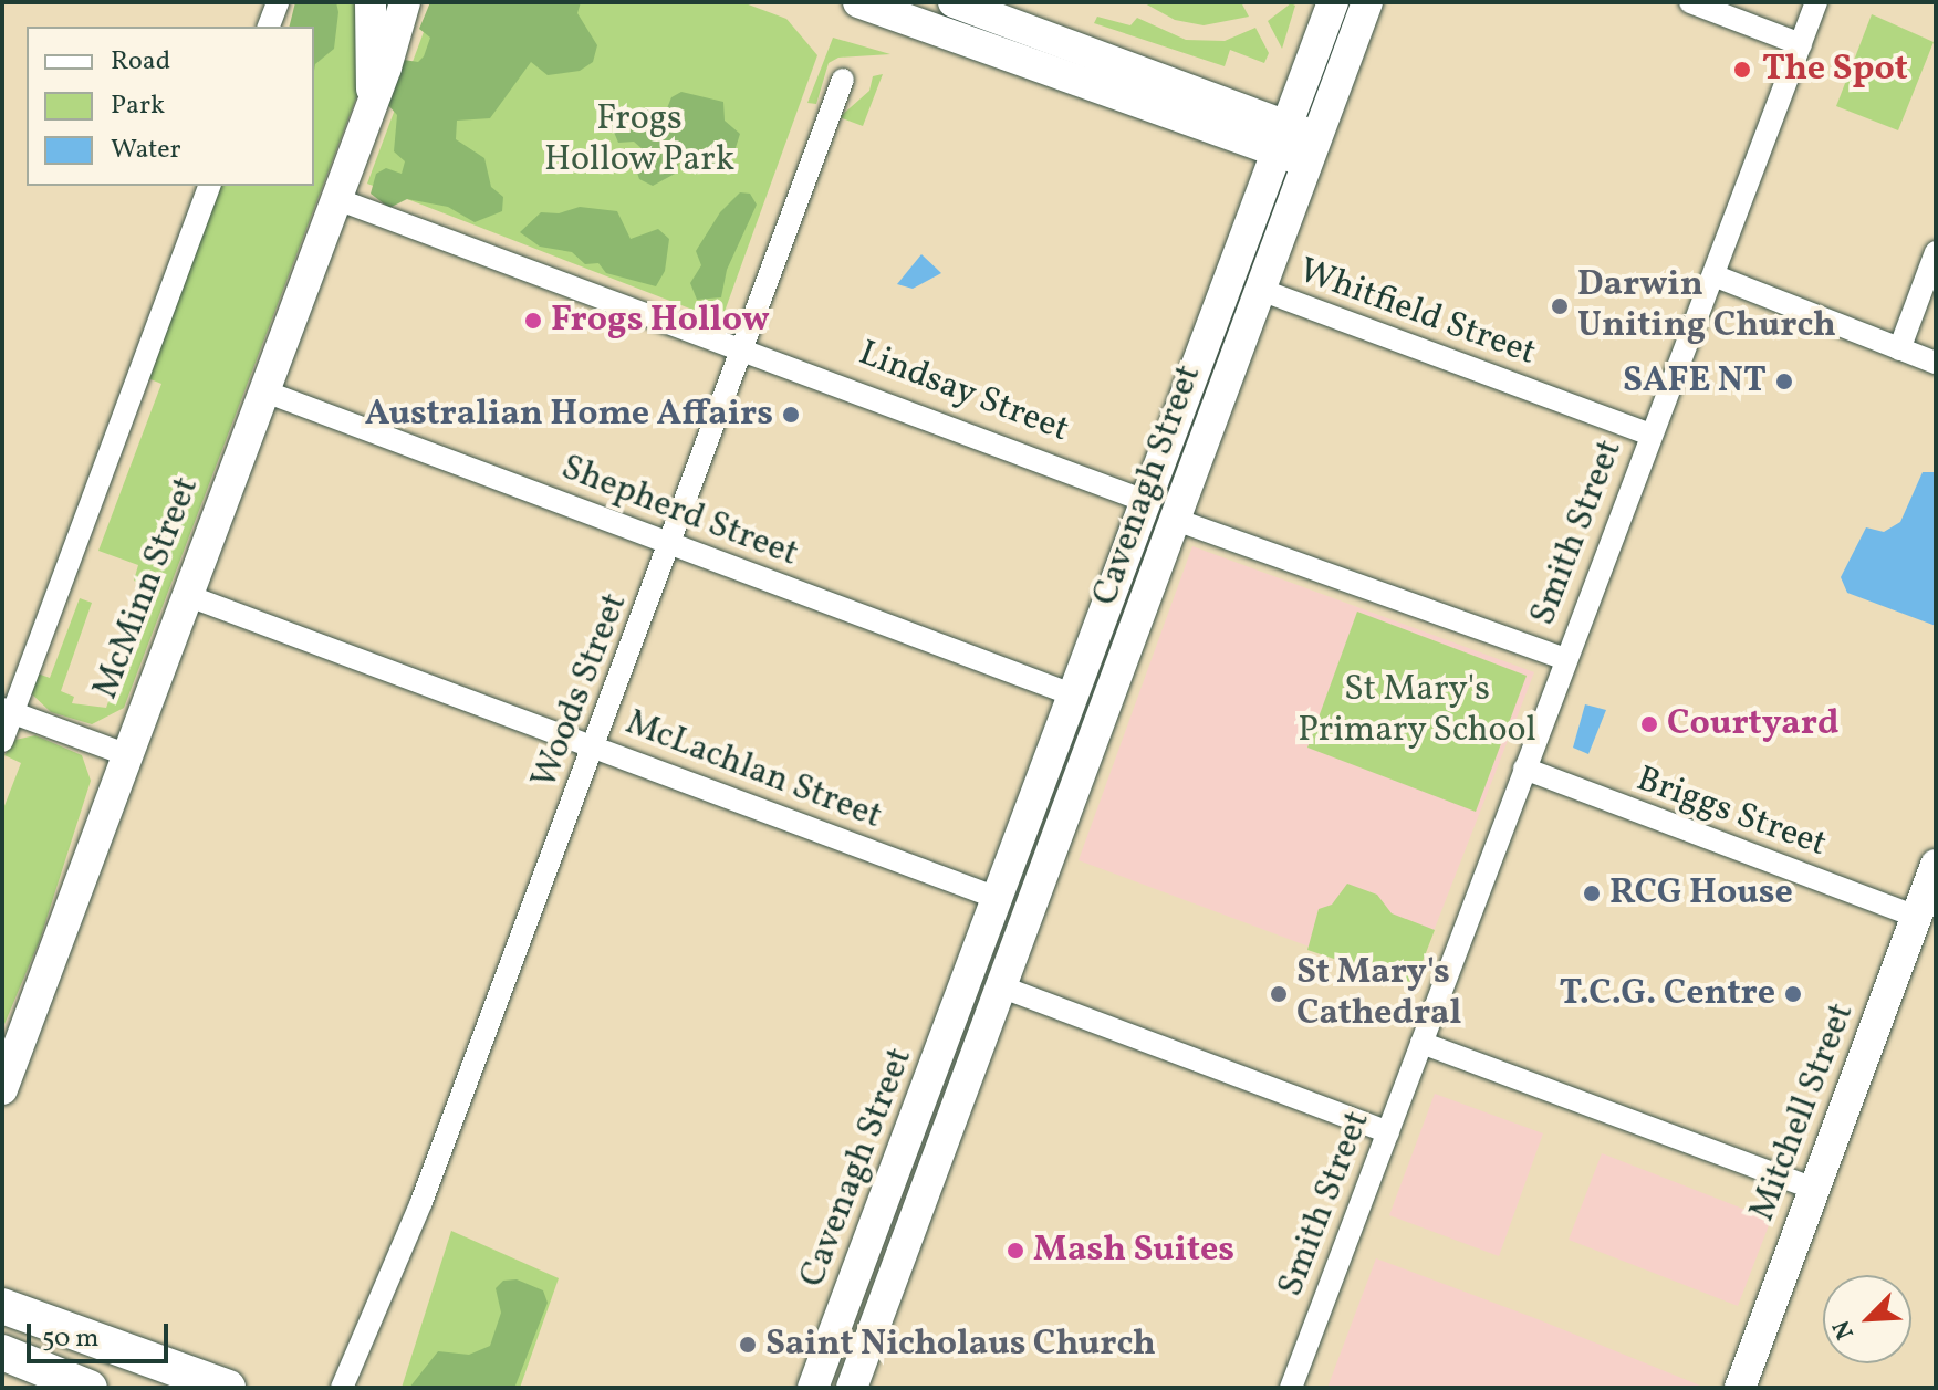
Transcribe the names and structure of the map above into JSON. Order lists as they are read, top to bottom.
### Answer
{
  "streets": {
    "street": [
      "Whitfield Street",
      "Lindsay Street",
      "Cavenagh Street",
      "Shepherd Street",
      "Smith Street",
      "McMinn Street",
      "Woods Street",
      "McLachlan Street",
      "Briggs Street",
      "Mitchell Street"
    ]
  },
  "crossings": [
    ["Whitfield Street", "Cavenagh Street"],
    ["Whitfield Street", "Smith Street"],
    ["Lindsay Street", "Cavenagh Street"],
    ["Lindsay Street", "Smith Street"],
    ["Lindsay Street", "McMinn Street"],
    ["Lindsay Street", "Woods Street"],
    ["Cavenagh Street", "Shepherd Street"],
    ["Cavenagh Street", "McLachlan Street"],
    ["Shepherd Street", "McMinn Street"],
    ["Shepherd Street", "Woods Street"],
    ["Smith Street", "Briggs Street"],
    ["McMinn Street", "McLachlan Street"],
    ["Woods Street", "McLachlan Street"],
    ["Briggs Street", "Mitchell Street"]
  ],
  "parks": ["Frogs Hollow Park", "St Mary's Primary School"],
  "places": [
    "The Spot",
    "Darwin Uniting Church",
    "Frogs Hollow",
    "SAFE NT",
    "Australian Home Affairs",
    "Courtyard",
    "RCG House",
    "St Mary's Cathedral",
    "T.C.G. Centre",
    "Mash Suites",
    "Saint Nicholaus Church"
  ],
  "legend": ["Road", "Park", "Water"],
  "scale_bar": "50 m",
  "north": "bottom left"
}
